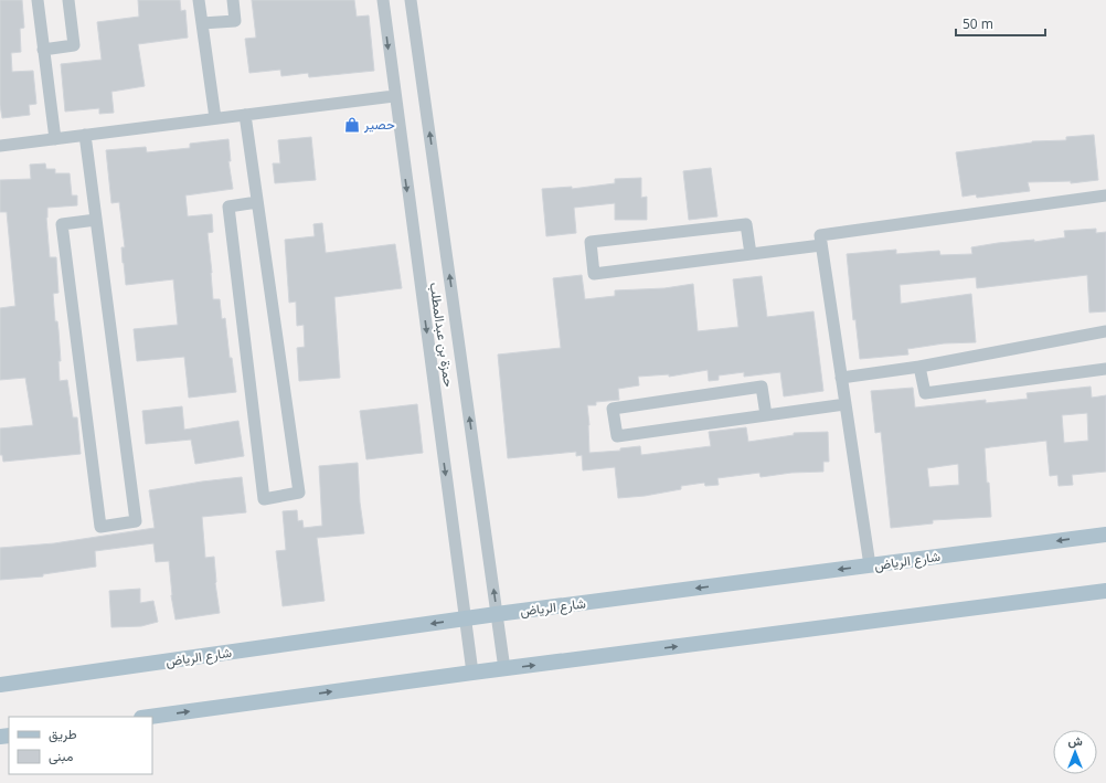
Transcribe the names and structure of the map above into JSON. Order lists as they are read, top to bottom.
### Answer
{
  "streets": {
    "main road": ["شارع الرياض"],
    "street": ["حمزة بن عبدالمطلب"]
  },
  "crossings": [
    ["حمزة بن عبدالمطلب", "شارع الرياض"]
  ],
  "places": {
    "shop": ["حصير"]
  },
  "legend": ["طريق", "مبنى"],
  "scale_bar": "50 m",
  "north": "top"
}
